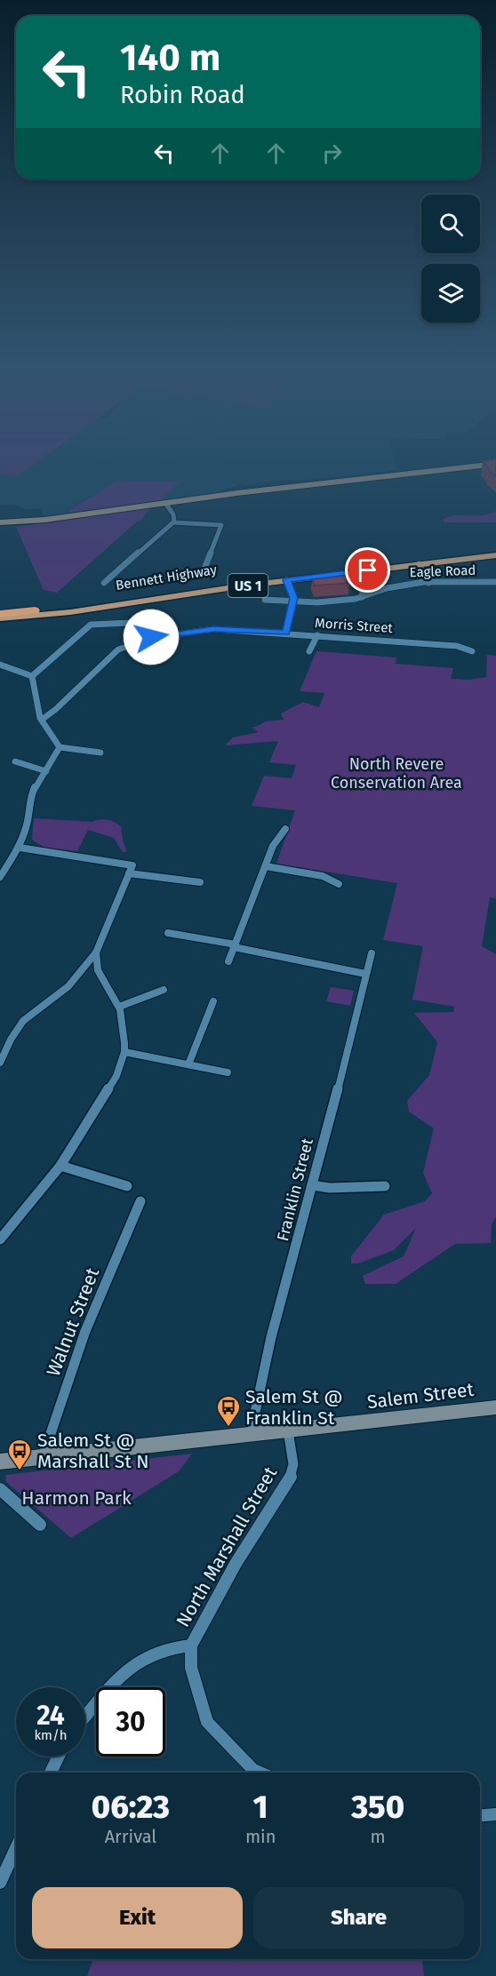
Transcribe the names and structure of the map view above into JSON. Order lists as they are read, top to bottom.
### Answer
{
  "streets": {
    "highway": ["Bennett Highway", "US 1"],
    "main road": ["Salem Street"],
    "street": [
      "Eagle Road",
      "Morris Street",
      "Franklin Street",
      "Walnut Street",
      "North Marshall Street"
    ]
  },
  "crossings": [
    ["Franklin Street", "Salem Street"],
    ["Walnut Street", "Salem Street"],
    ["Salem Street", "North Marshall Street"]
  ],
  "parks": ["North Revere Conservation Area", "Harmon Park"],
  "places": {
    "bus stop": ["Salem St @ Franklin St", "Salem St @ Marshall St N"]
  },
  "page": {
    "turn": ["140 m", "Robin Road"],
    "speed": "24 km/h",
    "limit": "30",
    "eta": [
      "06:23",
      "Arrival",
      "1",
      "min",
      "350",
      "m"
    ],
    "buttons": ["Exit", "Share"]
  }
}
